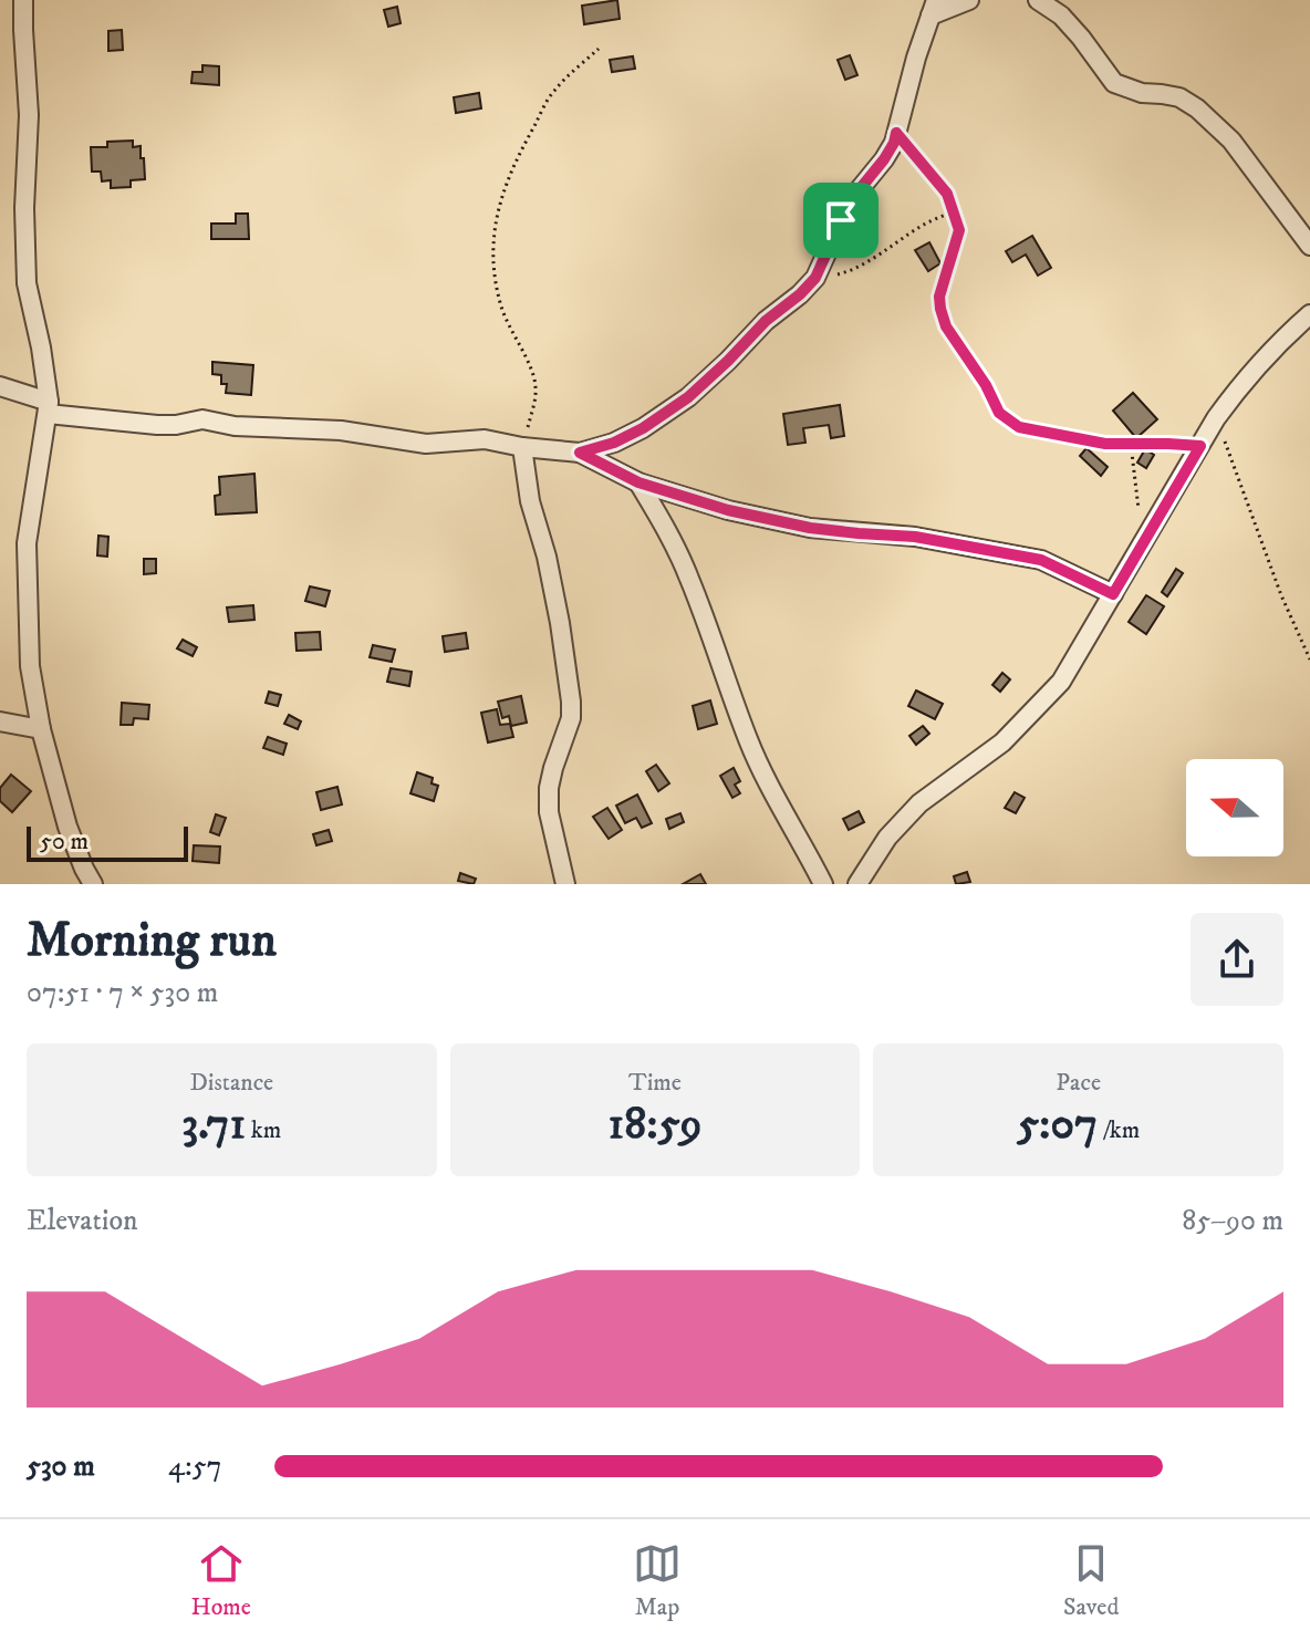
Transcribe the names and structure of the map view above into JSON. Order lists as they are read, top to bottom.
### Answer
{
  "scale_bar": "50 m",
  "north": "left",
  "page": {
    "scale": "50 m",
    "heading": ["Morning run", "07:51 · 7 × 530 m"],
    "stats": [
      ["Distance", "3.71 km"],
      ["Time", "18:59"],
      ["Pace", "5:07 /km"]
    ],
    "chart": ["Elevation", "85–90 m"],
    "list": [
      {
        "name": "530 m",
        "note": "4:57"
      }
    ],
    "tabs": ["Home", "Map", "Saved"]
  }
}
